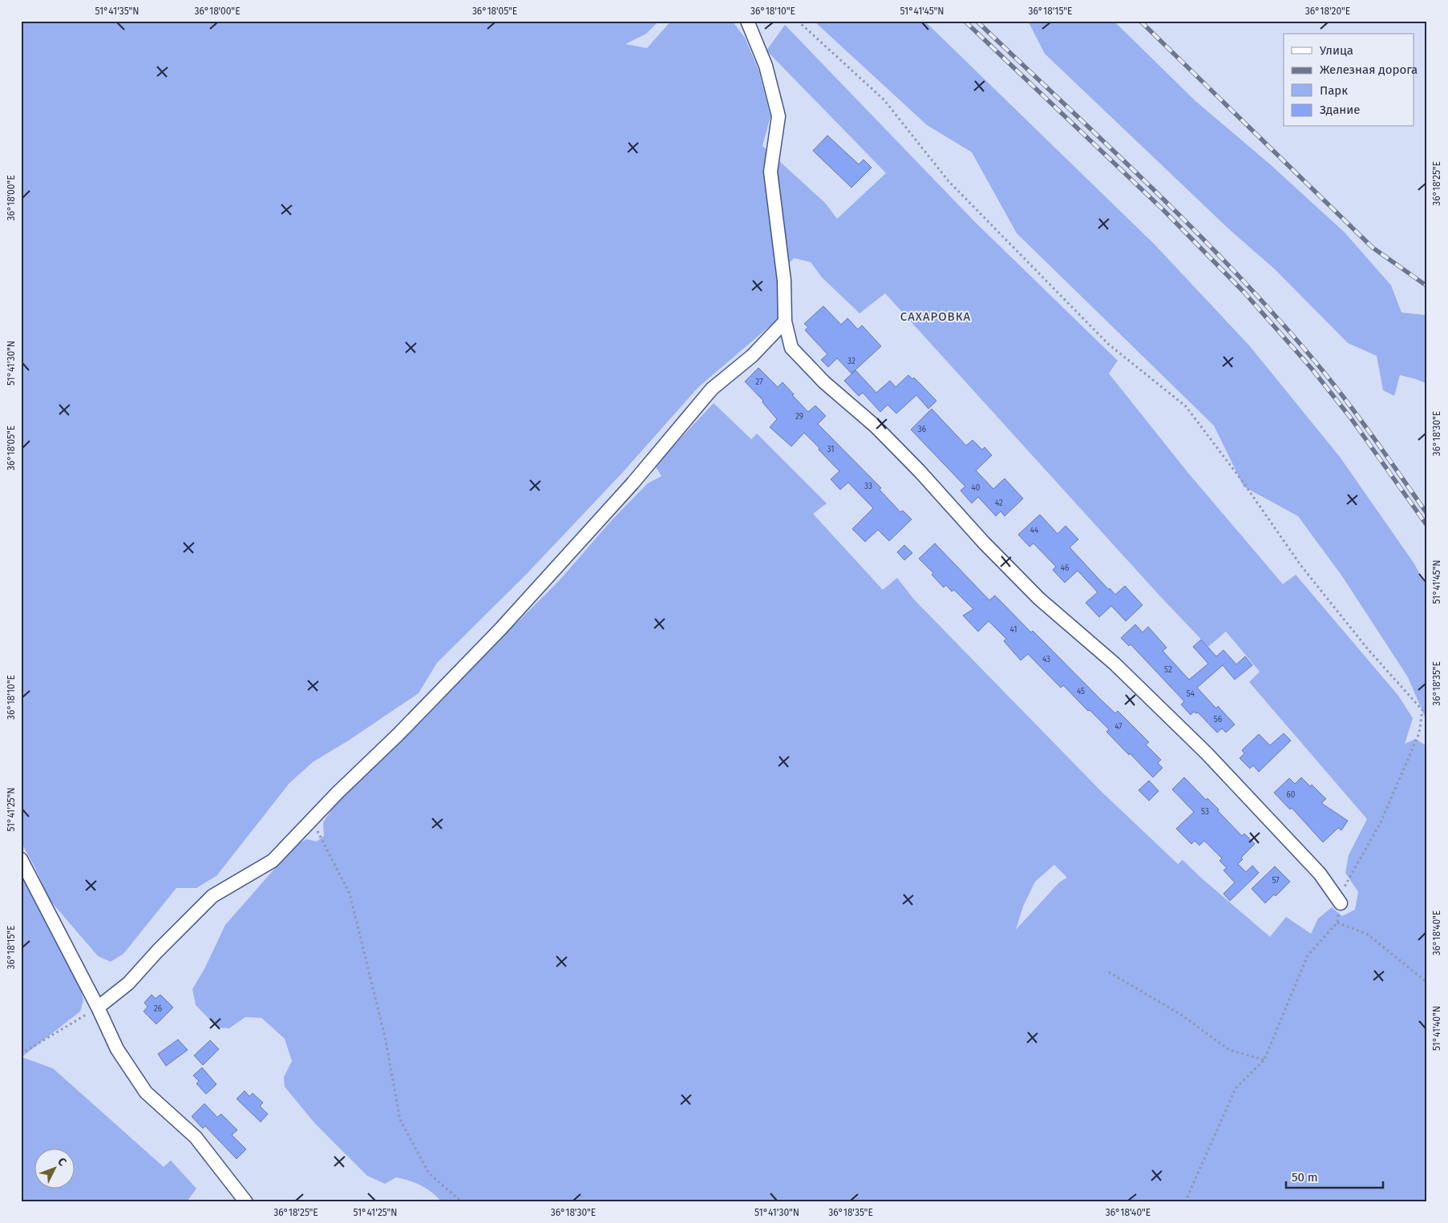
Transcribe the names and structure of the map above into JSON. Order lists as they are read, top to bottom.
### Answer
{
  "districts": ["САХАРОВКА"],
  "house_numbers": [
    "32",
    "27",
    "29",
    "36",
    "31",
    "33",
    "40",
    "42",
    "44",
    "46",
    "41",
    "43",
    "52",
    "45",
    "54",
    "56",
    "47",
    "60",
    "53",
    "57",
    "26"
  ],
  "legend": [
    "Улица",
    "Железная дорога",
    "Парк",
    "Здание"
  ],
  "scale_bar": "50 m",
  "north": "top right",
  "coordinates": [
    "51°41'35\"N",
    "36°18'00\"E",
    "36°18'05\"E",
    "36°18'10\"E",
    "51°41'45\"N",
    "36°18'15\"E",
    "36°18'20\"E",
    "36°18'25\"E",
    "51°41'30\"N",
    "36°18'30\"E",
    "36°18'35\"E",
    "51°41'25\"N",
    "36°18'40\"E",
    "51°41'40\"N"
  ]
}
